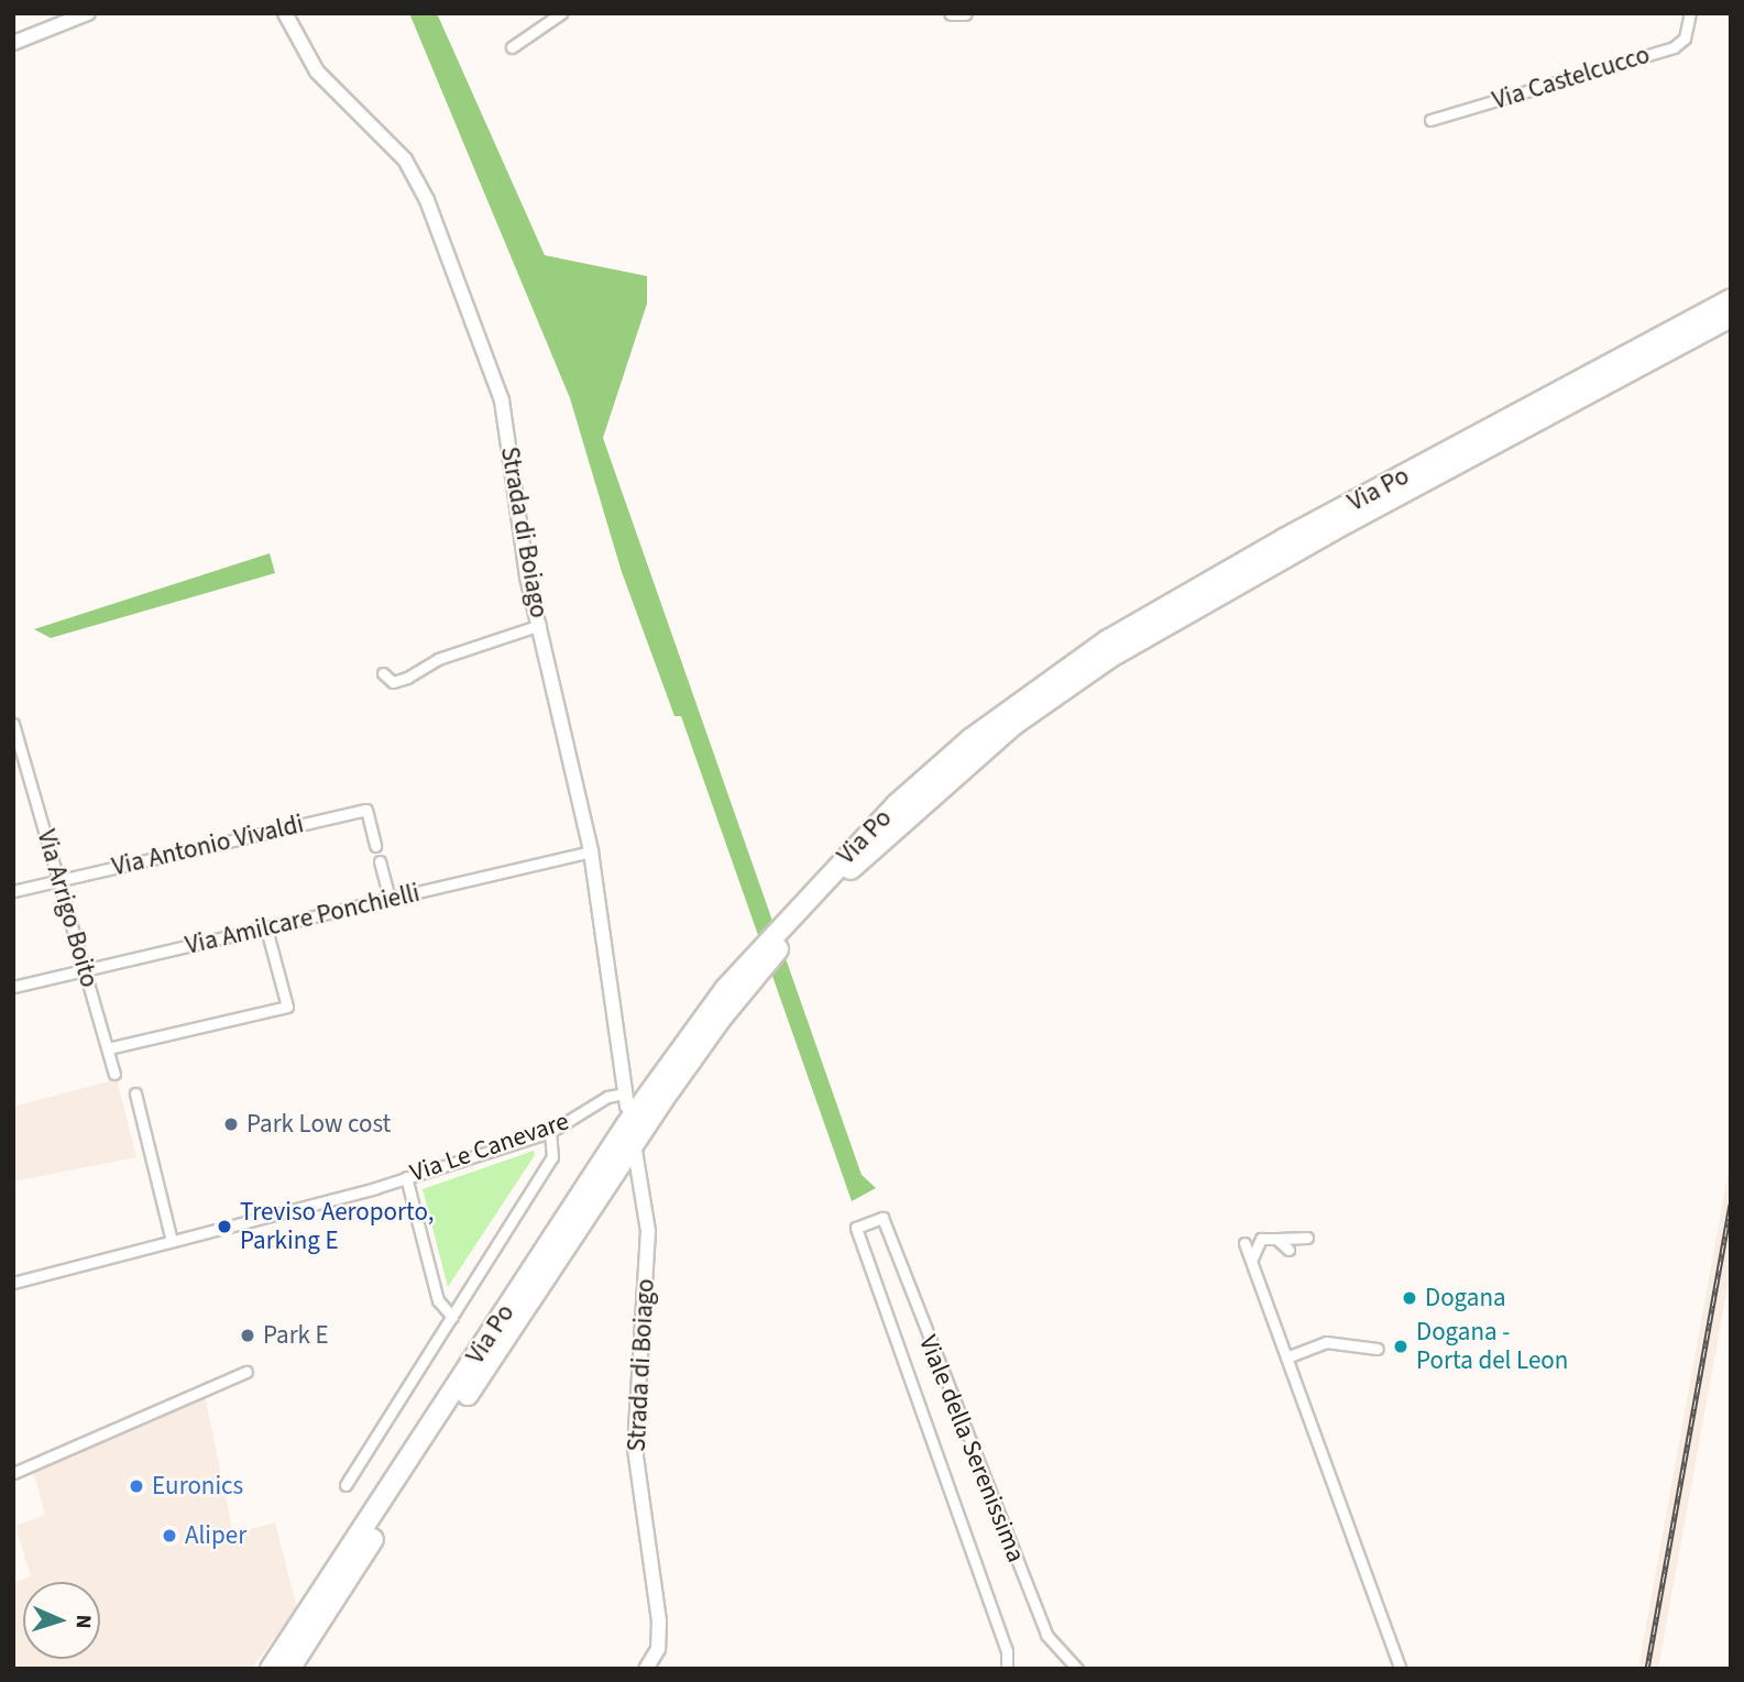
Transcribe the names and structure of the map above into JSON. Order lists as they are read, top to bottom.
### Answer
{
  "streets": {
    "highway": ["Via Po"],
    "street": [
      "Via Castelcucco",
      "Strada di Boiago",
      "Via Antonio Vivaldi",
      "Via Arrigo Boito",
      "Via Amilcare Ponchielli",
      "Via Le Canevare",
      "Viale della Serenissima"
    ]
  },
  "crossings": [
    ["Strada di Boiago", "Via Amilcare Ponchielli"],
    ["Strada di Boiago", "Via Le Canevare"],
    ["Via Antonio Vivaldi", "Via Arrigo Boito"],
    ["Via Arrigo Boito", "Via Amilcare Ponchielli"]
  ],
  "places": [
    "Park Low cost",
    "Treviso Aeroporto, Parking E",
    "Dogana",
    "Park E",
    "Dogana - Porta del Leon",
    "Euronics",
    "Aliper"
  ],
  "north": "right"
}
